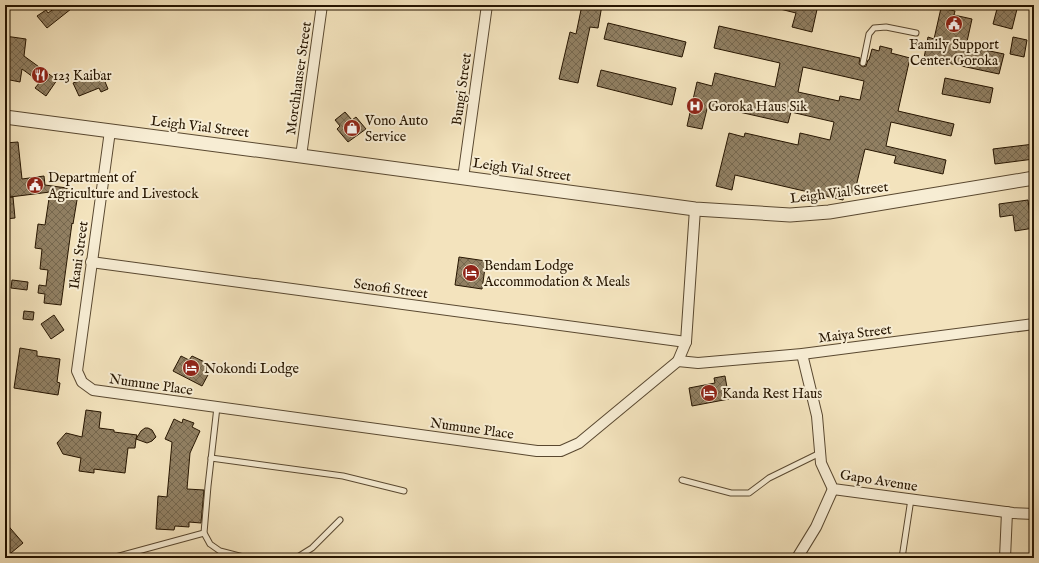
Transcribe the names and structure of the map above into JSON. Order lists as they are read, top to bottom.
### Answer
{
  "streets": {
    "street": [
      "Morchhauser Street",
      "Bungi Street",
      "Leigh Vial Street",
      "Ikani Street",
      "Senofi Street",
      "Maiya Street",
      "Numune Place",
      "Gapo Avenue"
    ]
  },
  "crossings": [
    ["Morchhauser Street", "Leigh Vial Street"],
    ["Bungi Street", "Leigh Vial Street"],
    ["Leigh Vial Street", "Ikani Street"],
    ["Leigh Vial Street", "Numune Place"],
    ["Ikani Street", "Senofi Street"],
    ["Ikani Street", "Numune Place"],
    ["Senofi Street", "Numune Place"],
    ["Maiya Street", "Numune Place"],
    ["Maiya Street", "Gapo Avenue"]
  ],
  "places": {
    "public building": ["Family Support Center Goroka", "Department of Agriculture and Livestock"],
    "restaurant": ["123 Kaibar"],
    "hospital": ["Goroka Haus Sik"],
    "shop": ["Vono Auto Service"],
    "hotel": ["Bendam Lodge Accommodation & Meals", "Nokondi Lodge", "Kanda Rest Haus"]
  }
}
